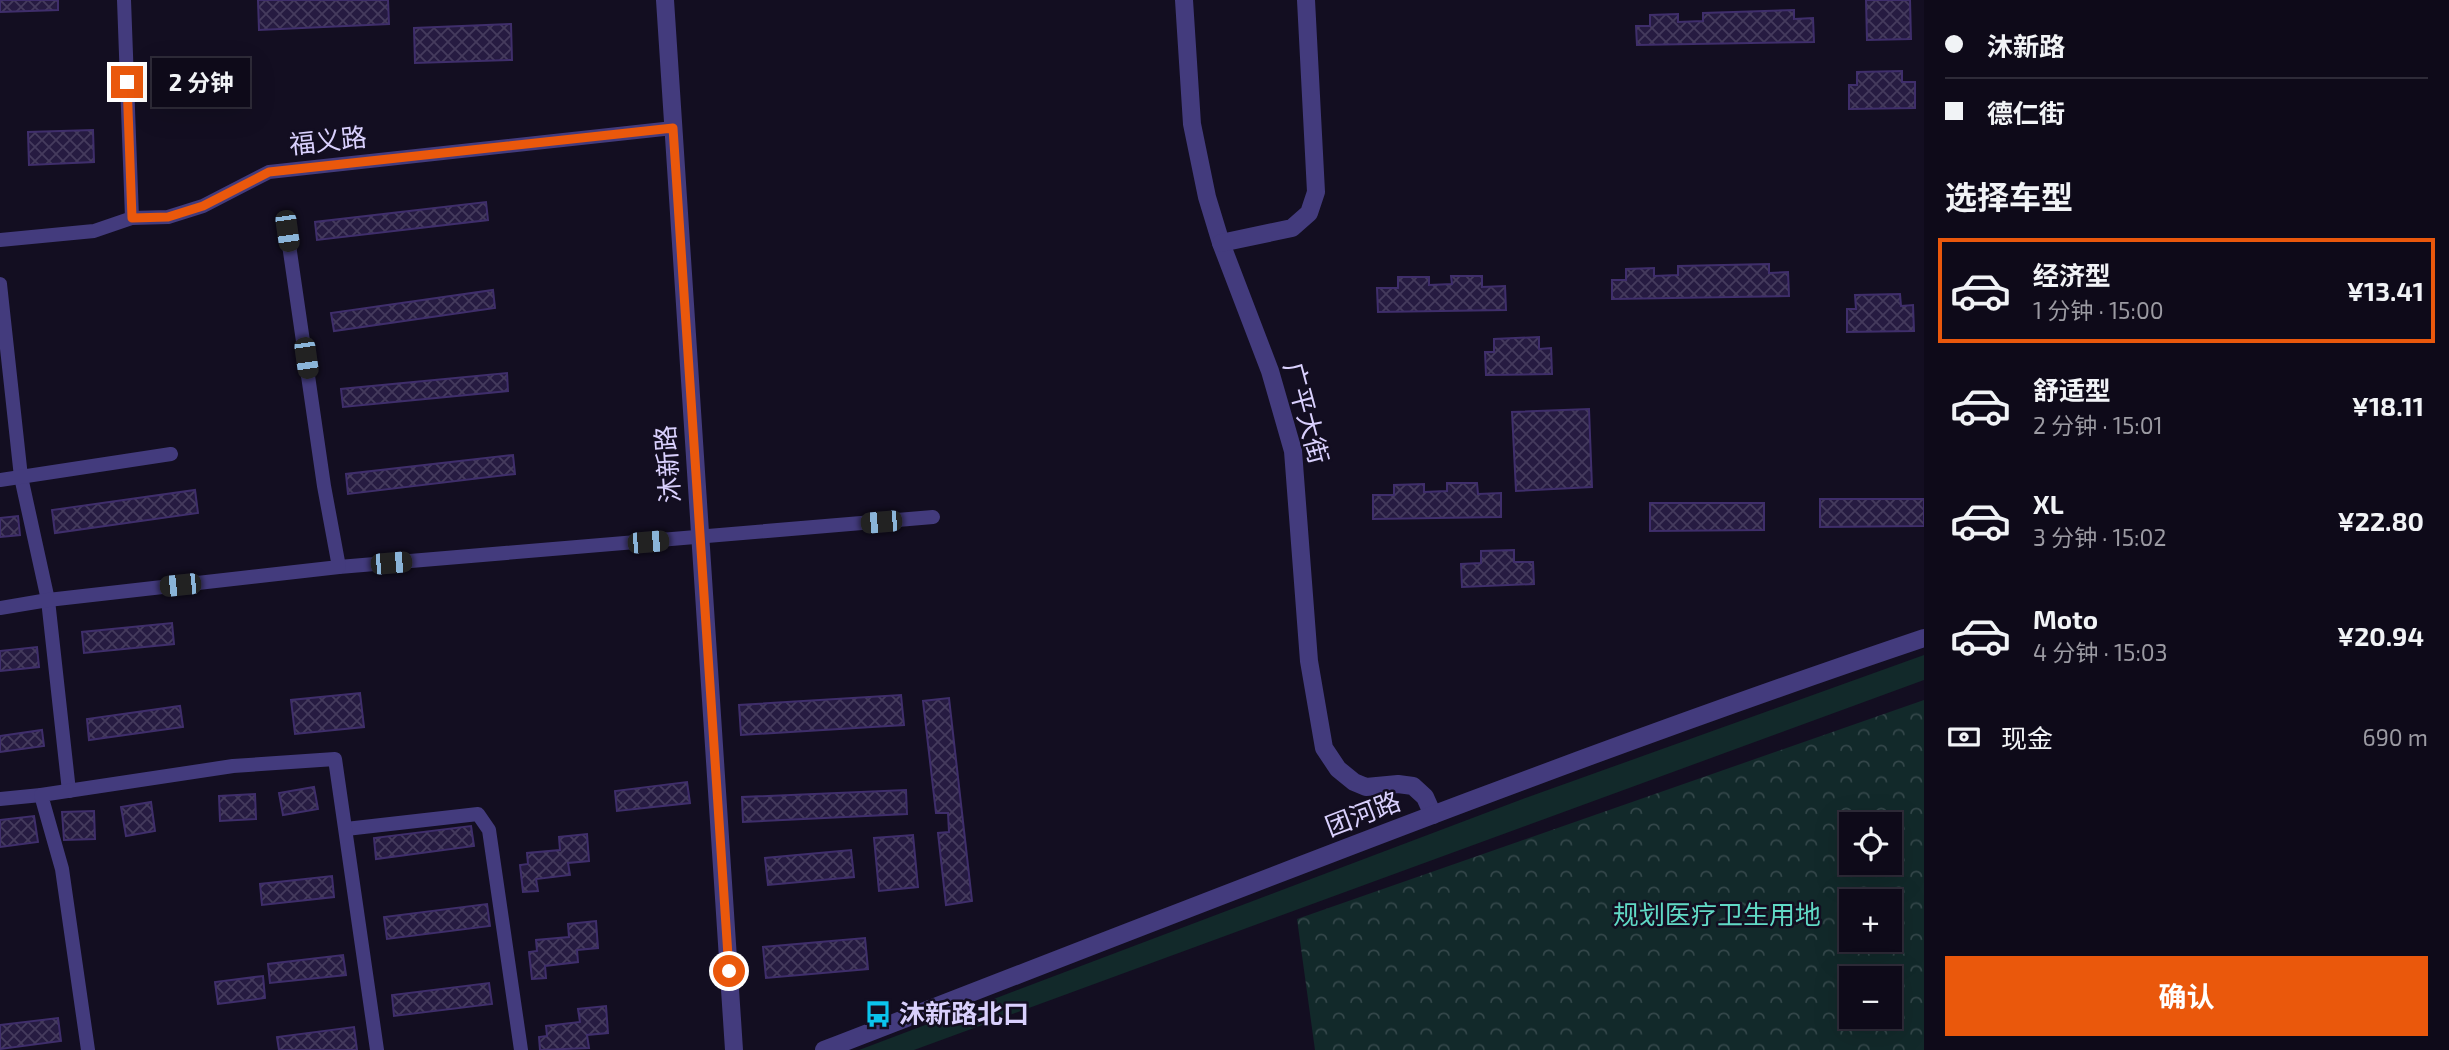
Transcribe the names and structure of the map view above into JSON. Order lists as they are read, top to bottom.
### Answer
{
  "streets": {
    "street": [
      "福义路",
      "广平大街",
      "沐新路",
      "团河路"
    ]
  },
  "crossings": [
    ["福义路", "沐新路"],
    ["广平大街", "团河路"]
  ],
  "parks": ["规划医疗卫生用地"],
  "places": {
    "bus stop": ["沐新路北口"]
  },
  "page": {
    "banner": ["沐新路", "德仁街"],
    "bubble": "2 分钟",
    "heading": "选择车型",
    "list": [
      {
        "name": "经济型",
        "note": "1 分钟 · 15:00",
        "value": "¥13.41"
      },
      {
        "name": "舒适型",
        "note": "2 分钟 · 15:01",
        "value": "¥18.11"
      },
      {
        "name": "XL",
        "note": "3 分钟 · 15:02",
        "value": "¥22.80"
      },
      {
        "name": "Moto",
        "note": "4 分钟 · 15:03",
        "value": "¥20.94"
      }
    ],
    "pay": ["现金", "690 m"],
    "map_buttons": ["+", "−"],
    "buttons": "确认"
  }
}
